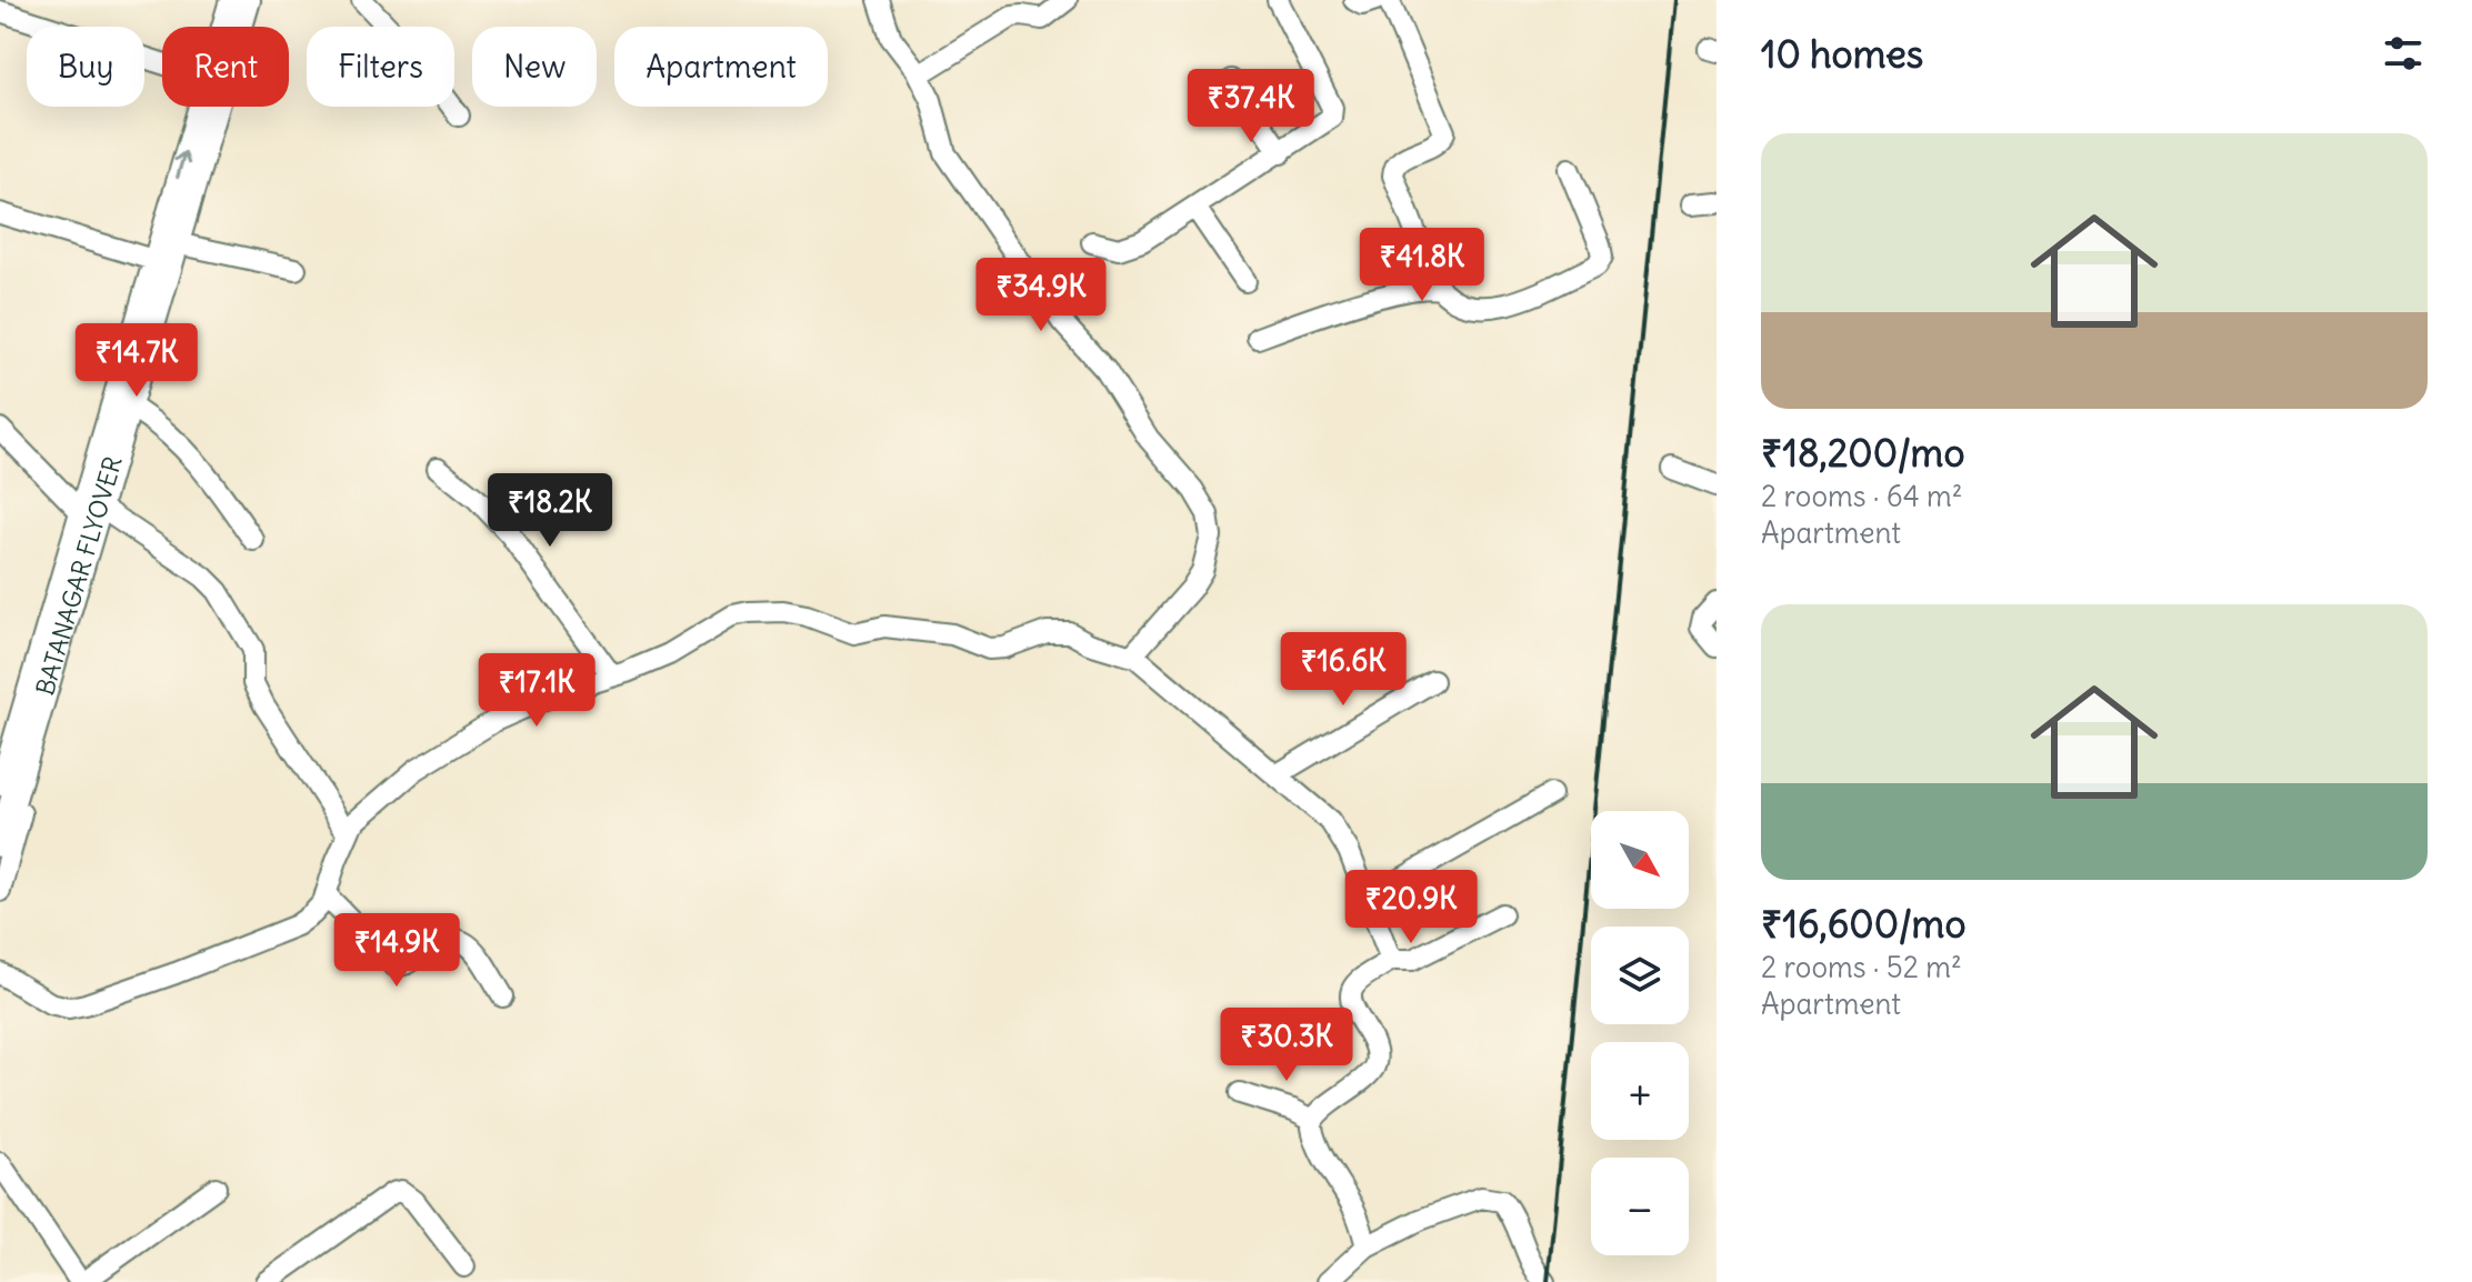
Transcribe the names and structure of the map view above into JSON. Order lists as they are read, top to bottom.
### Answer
{
  "streets": {
    "main road": ["BATANAGAR FLYOVER"]
  },
  "north": "bottom right",
  "page": {
    "heading": "10 homes",
    "chip": [
      "Buy",
      "Rent",
      "Filters",
      "New",
      "Apartment"
    ],
    "price": [
      "₹37.4K",
      "₹41.8K",
      "₹34.9K",
      "₹14.7K",
      "₹18.2K",
      "₹16.6K",
      "₹17.1K",
      "₹20.9K",
      "₹14.9K",
      "₹30.3K"
    ],
    "list": [
      {
        "name": "₹18,200/mo",
        "note": "2 rooms · 64 m² · Apartment"
      },
      {
        "name": "₹16,600/mo",
        "note": "2 rooms · 52 m² · Apartment"
      }
    ],
    "map_buttons": ["+", "−"]
  }
}
